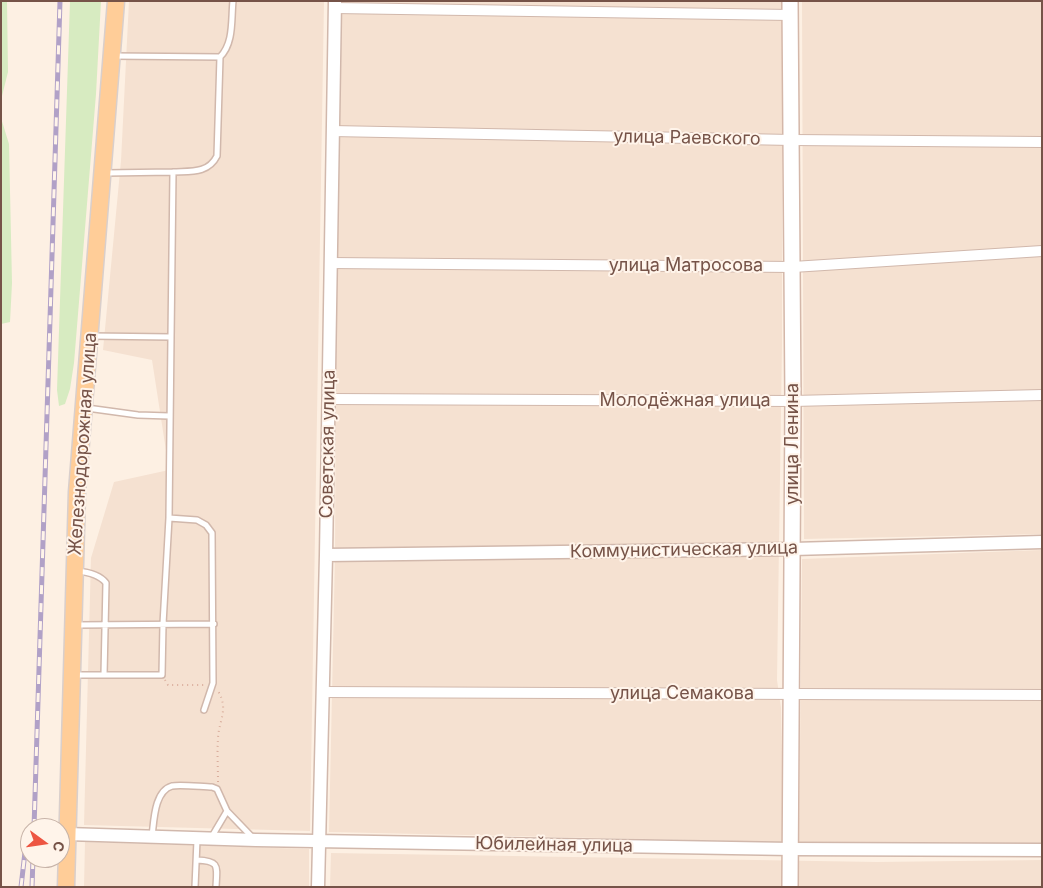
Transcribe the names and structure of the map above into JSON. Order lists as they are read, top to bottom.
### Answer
{
  "streets": {
    "main road": ["Железнодорожная улица", "улица Ленина"],
    "street": [
      "улица Раевского",
      "улица Матросова",
      "Молодёжная улица",
      "Советская улица",
      "Коммунистическая улица",
      "улица Семакова",
      "Юбилейная улица"
    ]
  },
  "crossings": [
    ["улица Раевского", "Советская улица"],
    ["улица Раевского", "улица Ленина"],
    ["улица Матросова", "Советская улица"],
    ["улица Матросова", "улица Ленина"],
    ["Молодёжная улица", "Советская улица"],
    ["Молодёжная улица", "улица Ленина"],
    ["Советская улица", "Коммунистическая улица"],
    ["Советская улица", "улица Семакова"],
    ["Советская улица", "Юбилейная улица"],
    ["улица Ленина", "Коммунистическая улица"],
    ["улица Ленина", "улица Семакова"],
    ["улица Ленина", "Юбилейная улица"]
  ],
  "north": "right"
}
